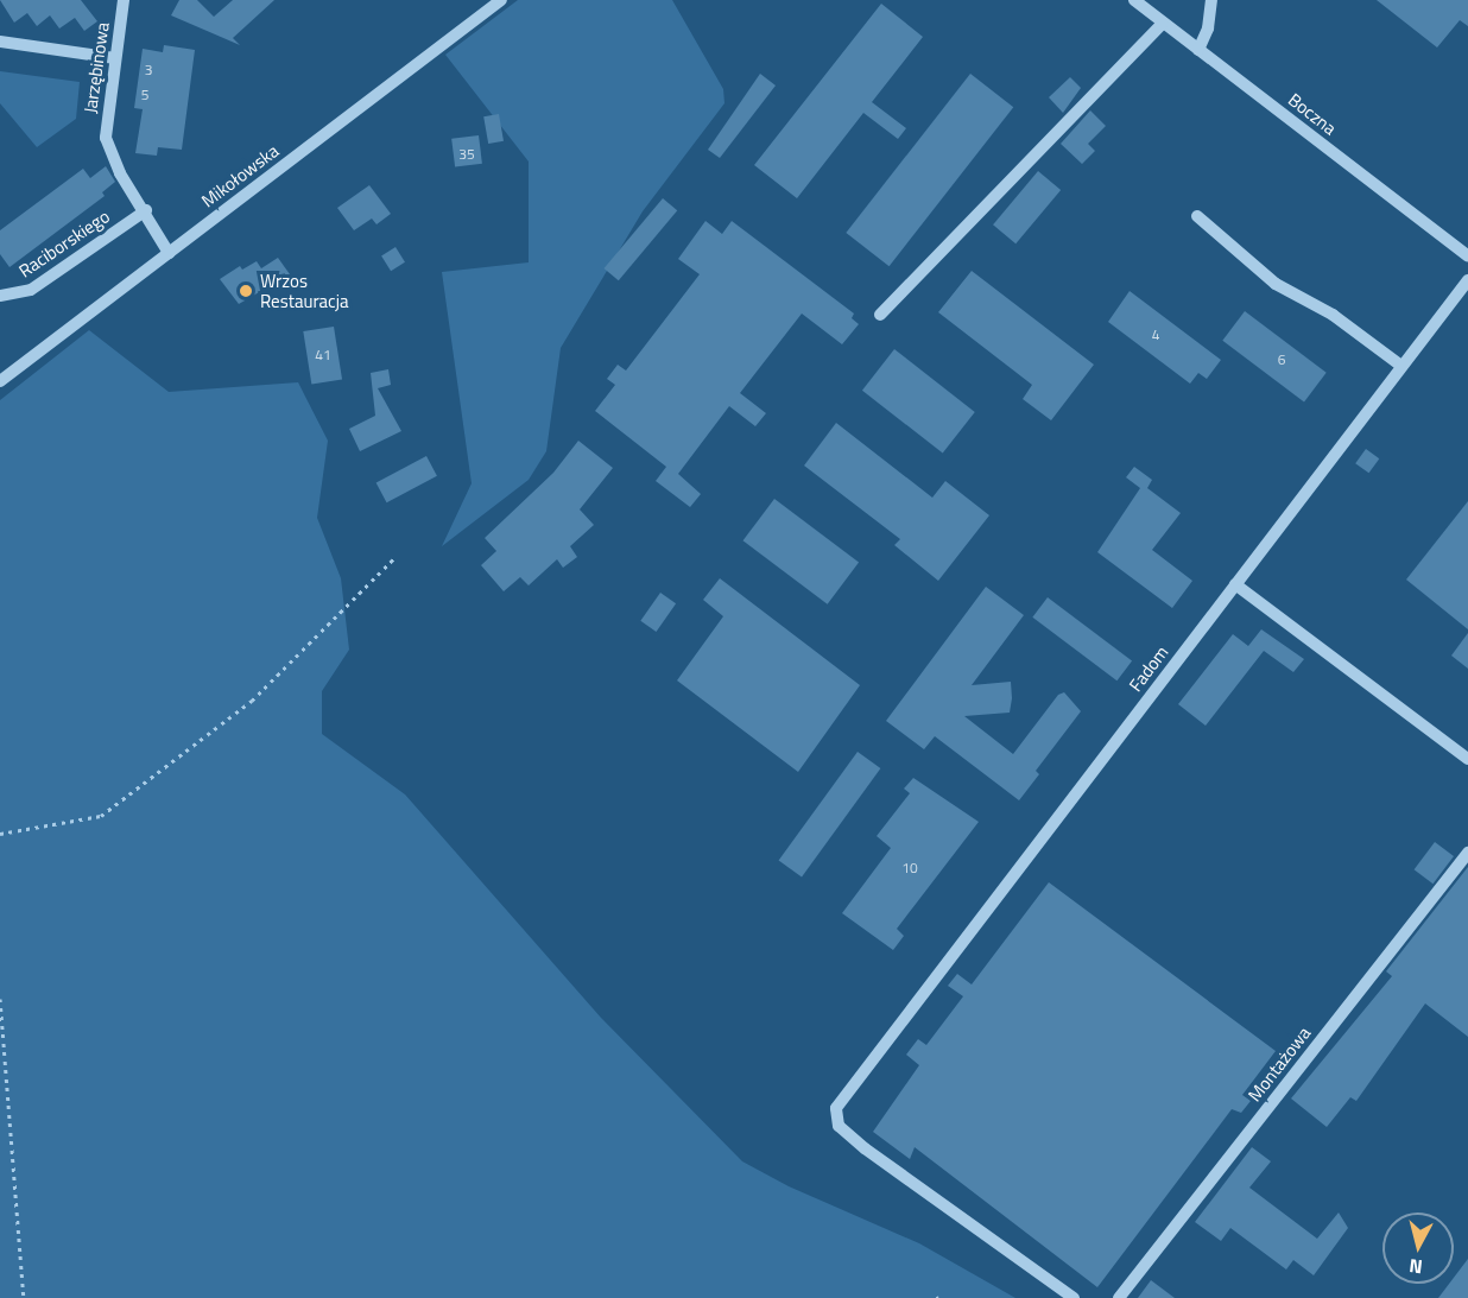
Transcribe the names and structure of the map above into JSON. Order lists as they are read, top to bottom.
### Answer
{
  "streets": {
    "street": [
      "Jarzębinowa",
      "Boczna",
      "Mikołowska",
      "Raciborskiego",
      "Fadom",
      "Montażowa"
    ]
  },
  "crossings": [
    ["Jarzębinowa", "Mikołowska"],
    ["Jarzębinowa", "Raciborskiego"]
  ],
  "places": ["Wrzos Restauracja"],
  "house_numbers": [
    "3",
    "5",
    "35",
    "4",
    "41",
    "6",
    "10"
  ],
  "north": "bottom"
}
